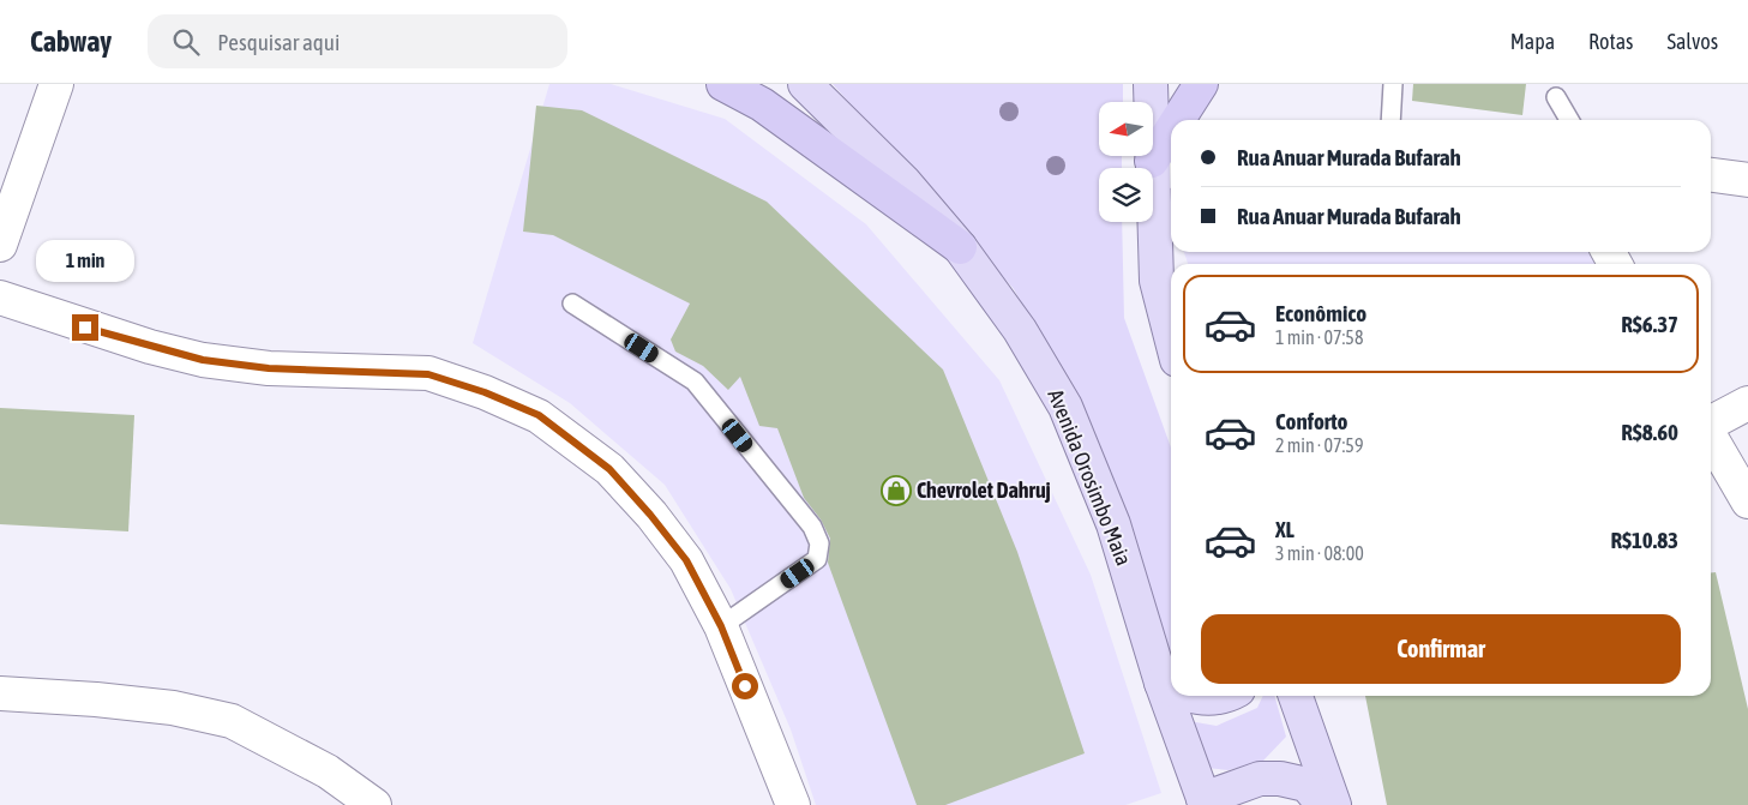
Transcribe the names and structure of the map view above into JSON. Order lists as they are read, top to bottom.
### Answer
{
  "streets": {
    "main road": ["Avenida Orosimbo Maia"]
  },
  "places": {
    "shop": ["Chevrolet Dahruj"]
  },
  "north": "left",
  "page": {
    "header": "Cabway",
    "search": "Pesquisar aqui",
    "nav": ["Mapa", "Rotas", "Salvos"],
    "banner": ["Rua Anuar Murada Bufarah", "Rua Anuar Murada Bufarah"],
    "bubble": "1 min",
    "list": [
      {
        "name": "Econômico",
        "note": "1 min · 07:58",
        "value": "R$6.37"
      },
      {
        "name": "Conforto",
        "note": "2 min · 07:59",
        "value": "R$8.60"
      },
      {
        "name": "XL",
        "note": "3 min · 08:00",
        "value": "R$10.83"
      }
    ],
    "buttons": "Confirmar"
  }
}
